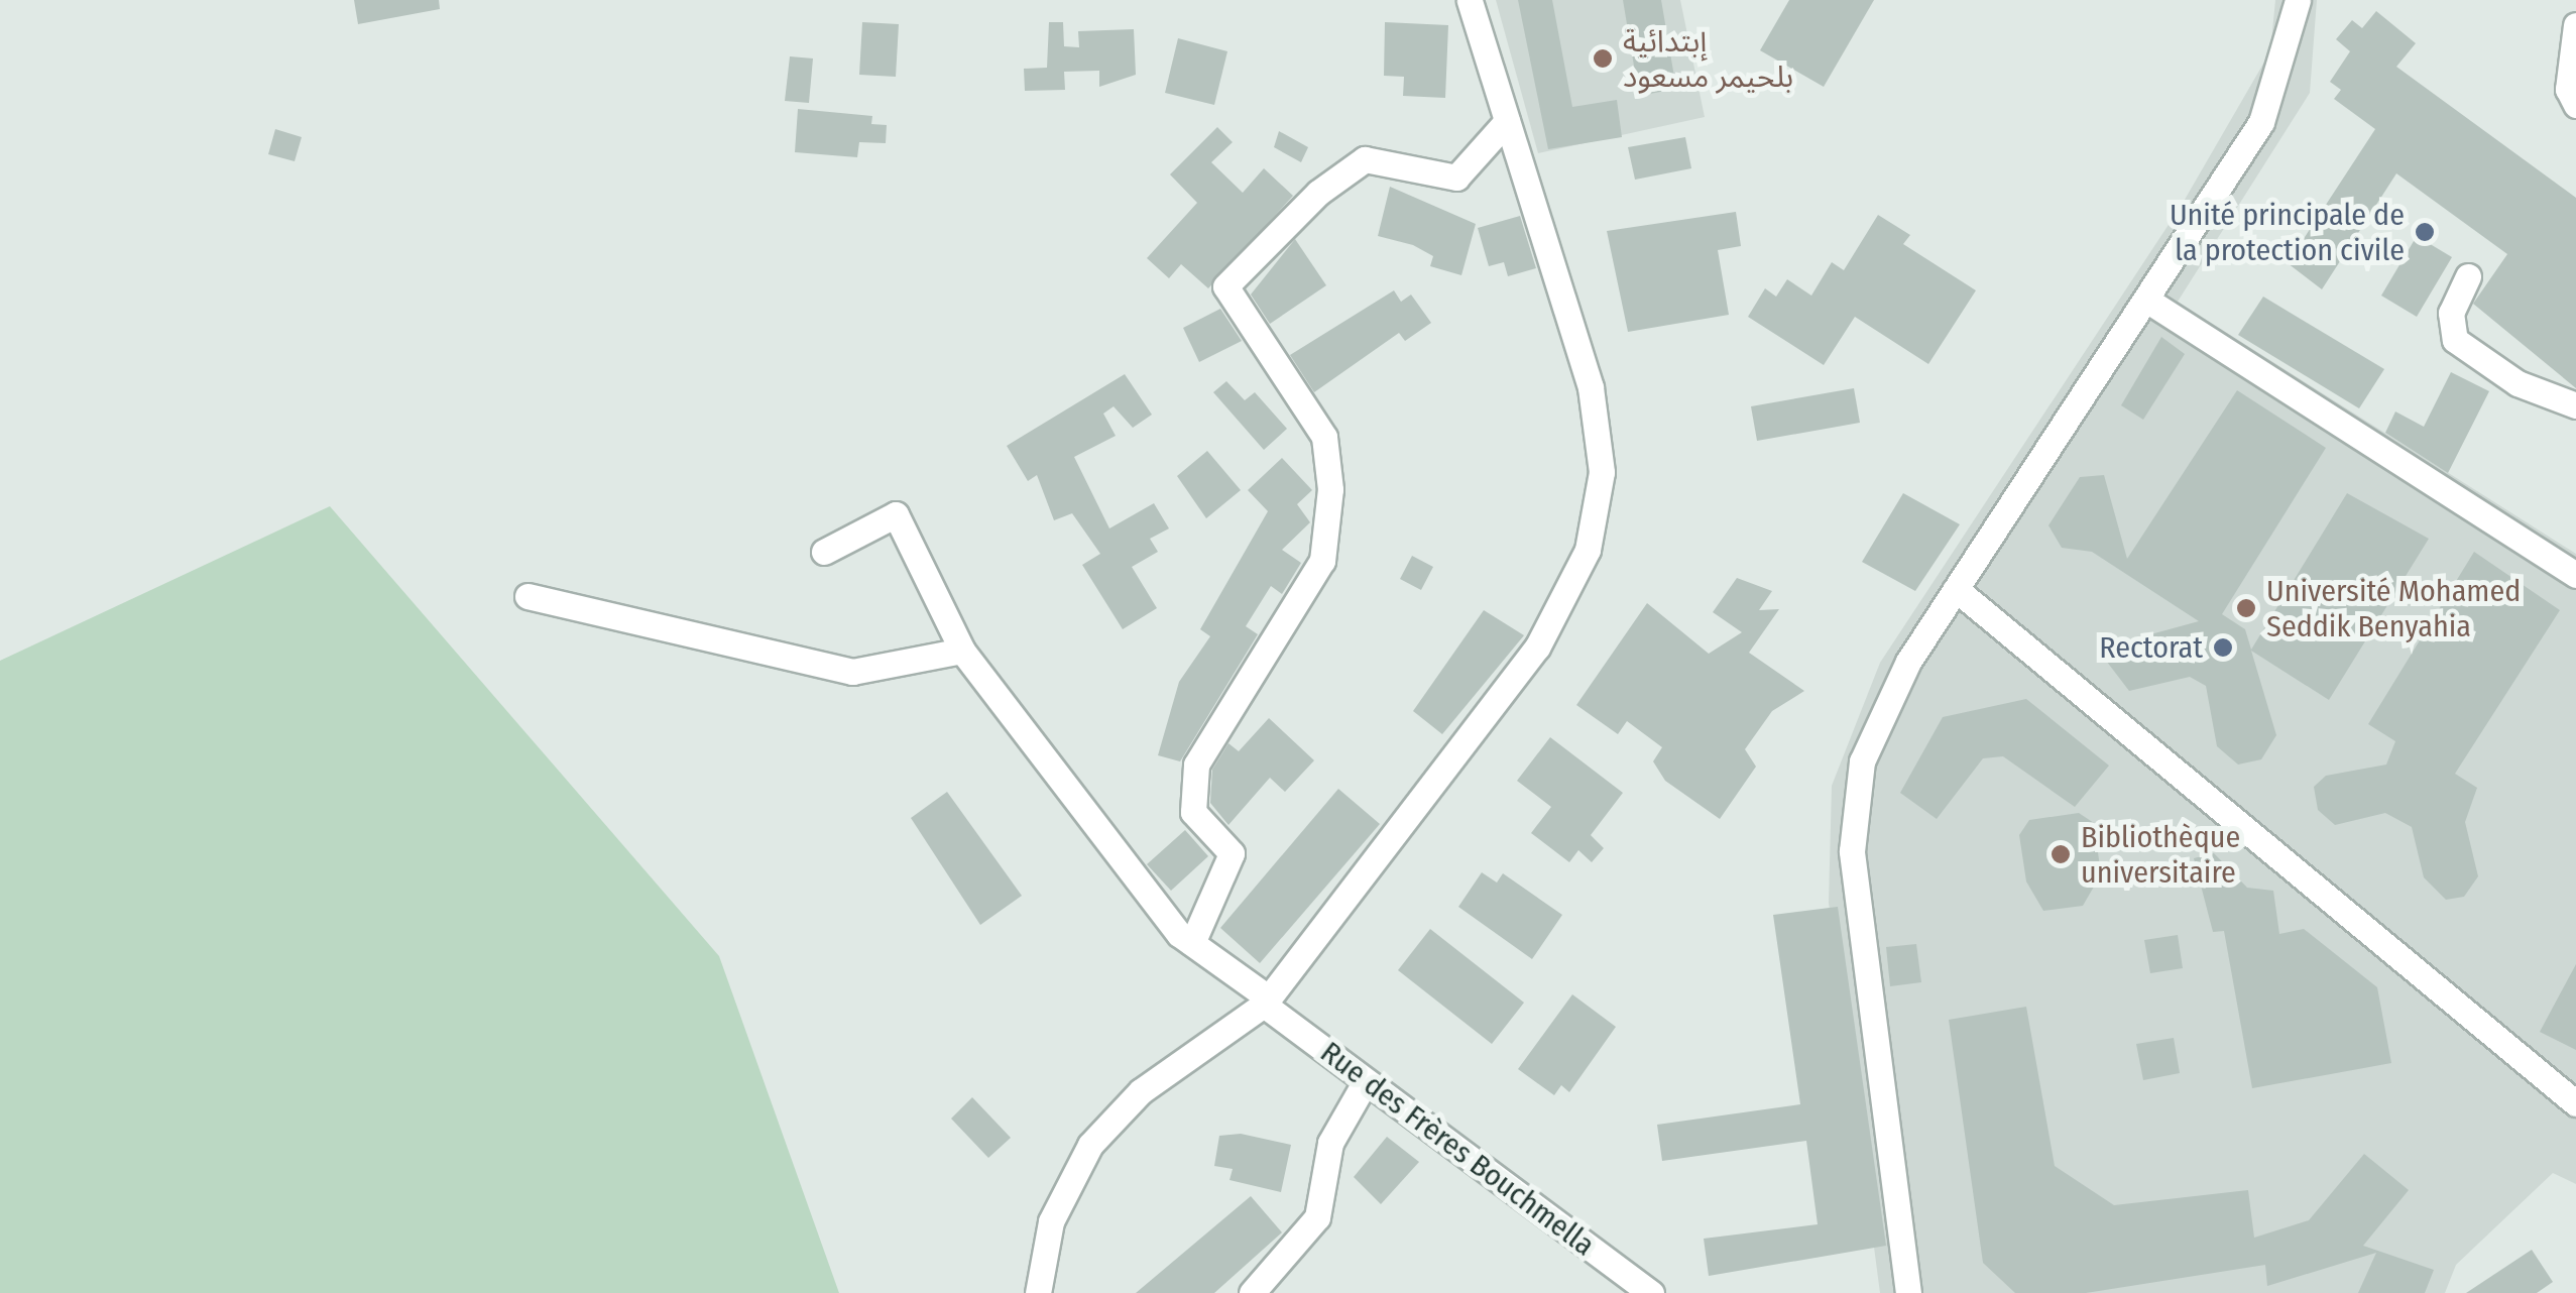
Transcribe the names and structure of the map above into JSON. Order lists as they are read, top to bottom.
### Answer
{
  "streets": {
    "street": ["Rue des Frères Bouchmella"]
  },
  "places": [
    "إبتدائية بلحيمر مسعود",
    "Unité principale de la protection civile",
    "Université Mohamed Seddik Benyahia",
    "Rectorat",
    "Bibliothèque universitaire"
  ]
}
